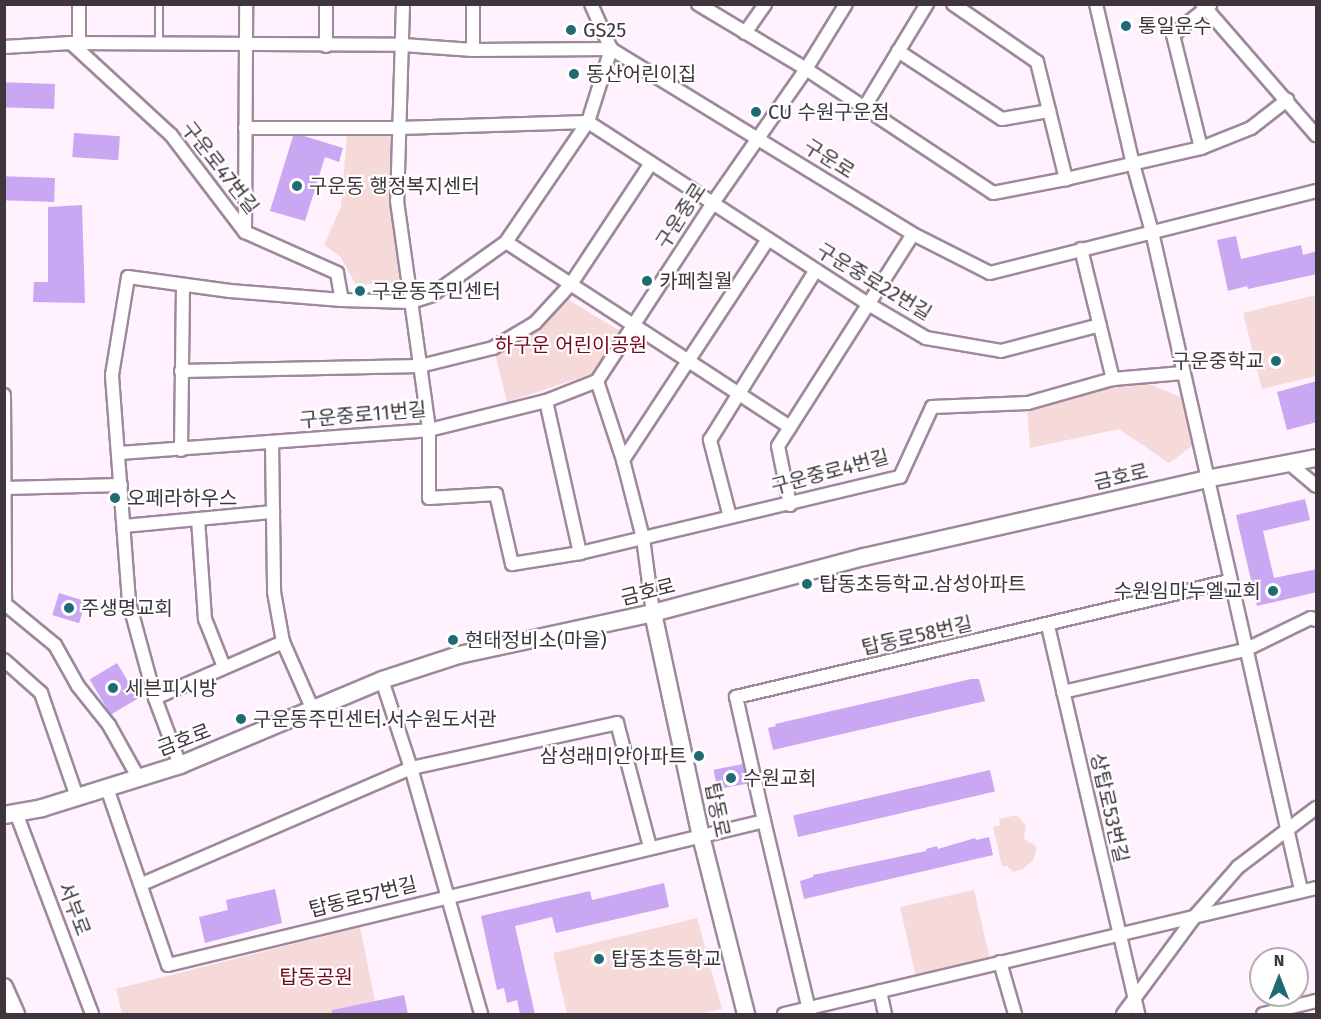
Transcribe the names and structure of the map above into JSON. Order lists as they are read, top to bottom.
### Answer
{
  "streets": {
    "street": [
      "구운로",
      "구운로47번길",
      "구운중로",
      "구운중로22번길",
      "구운중로11번길",
      "구운중로4번길",
      "금호로",
      "탑동로58번길",
      "상탑로53번길",
      "탑동로",
      "탑동로57번길",
      "서부로"
    ]
  },
  "crossings": [
    ["구운로", "구운중로"],
    ["구운중로", "구운중로22번길"],
    ["구운중로", "구운중로11번길"],
    ["구운중로11번길", "구운중로4번길"],
    ["금호로", "탑동로"],
    ["금호로", "탑동로57번길"],
    ["금호로", "서부로"],
    ["탑동로58번길", "상탑로53번길"],
    ["탑동로", "탑동로57번길"]
  ],
  "parks": ["하구운 어린이공원", "탑동공원"],
  "places": [
    "통일운수",
    "GS25",
    "동산어린이집",
    "CU 수원구운점",
    "구운동 행정복지센터",
    "카페칠월",
    "구운동주민센터",
    "구운중학교",
    "오페라하우스",
    "탑동초등학교.삼성아파트",
    "수원임마누엘교회",
    "주생명교회",
    "현대정비소(마을)",
    "세븐피시방",
    "구운동주민센터.서수원도서관",
    "삼성래미안아파트",
    "수원교회",
    "탑동초등학교"
  ],
  "north": "top"
}
